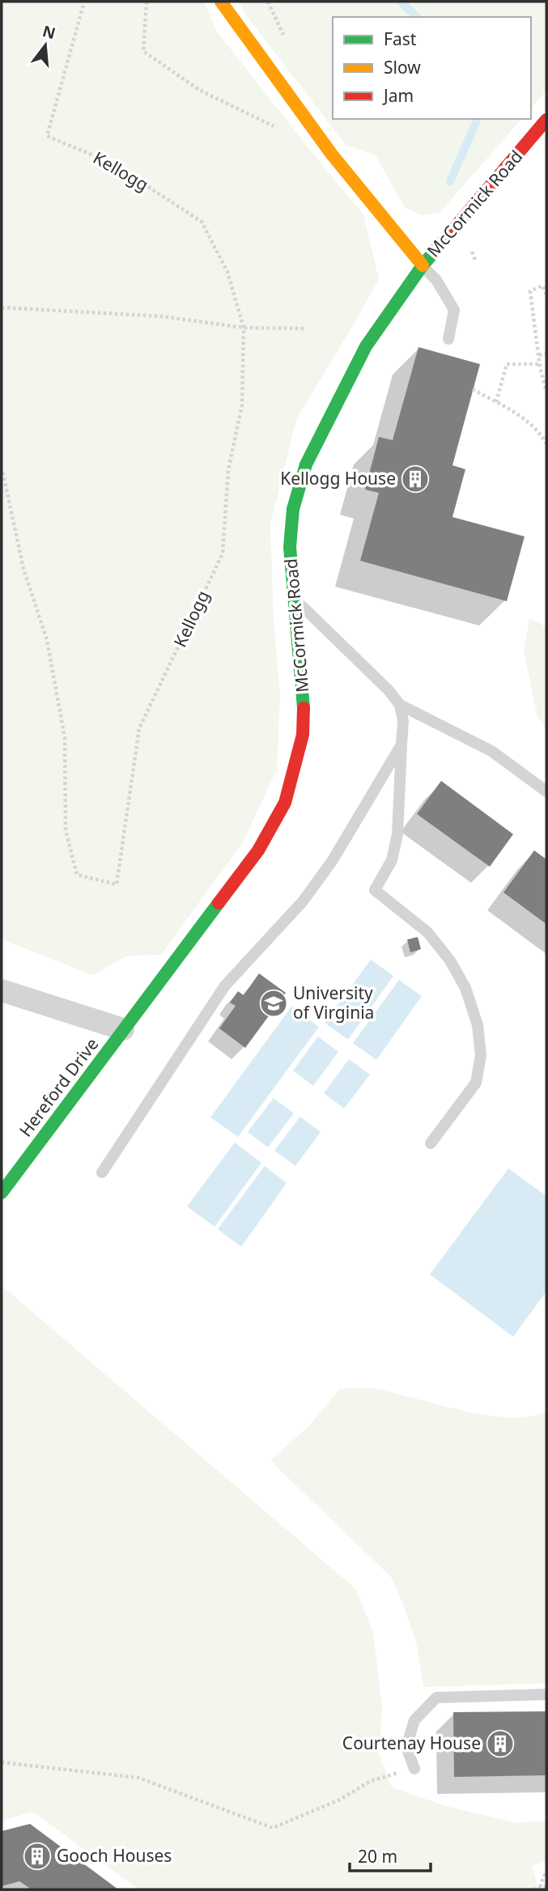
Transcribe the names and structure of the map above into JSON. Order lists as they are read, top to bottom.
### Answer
{
  "streets": {
    "street": ["McCormick Road", "Hereford Drive"],
    "path": ["Kellogg"]
  },
  "crossings": [
    ["McCormick Road", "Hereford Drive"]
  ],
  "places": {
    "building": ["Kellogg House", "Courtenay House", "Gooch Houses"],
    "school or university": ["University of Virginia"]
  },
  "legend": ["Fast", "Slow", "Jam"],
  "scale_bar": "20 m",
  "north": "top"
}
